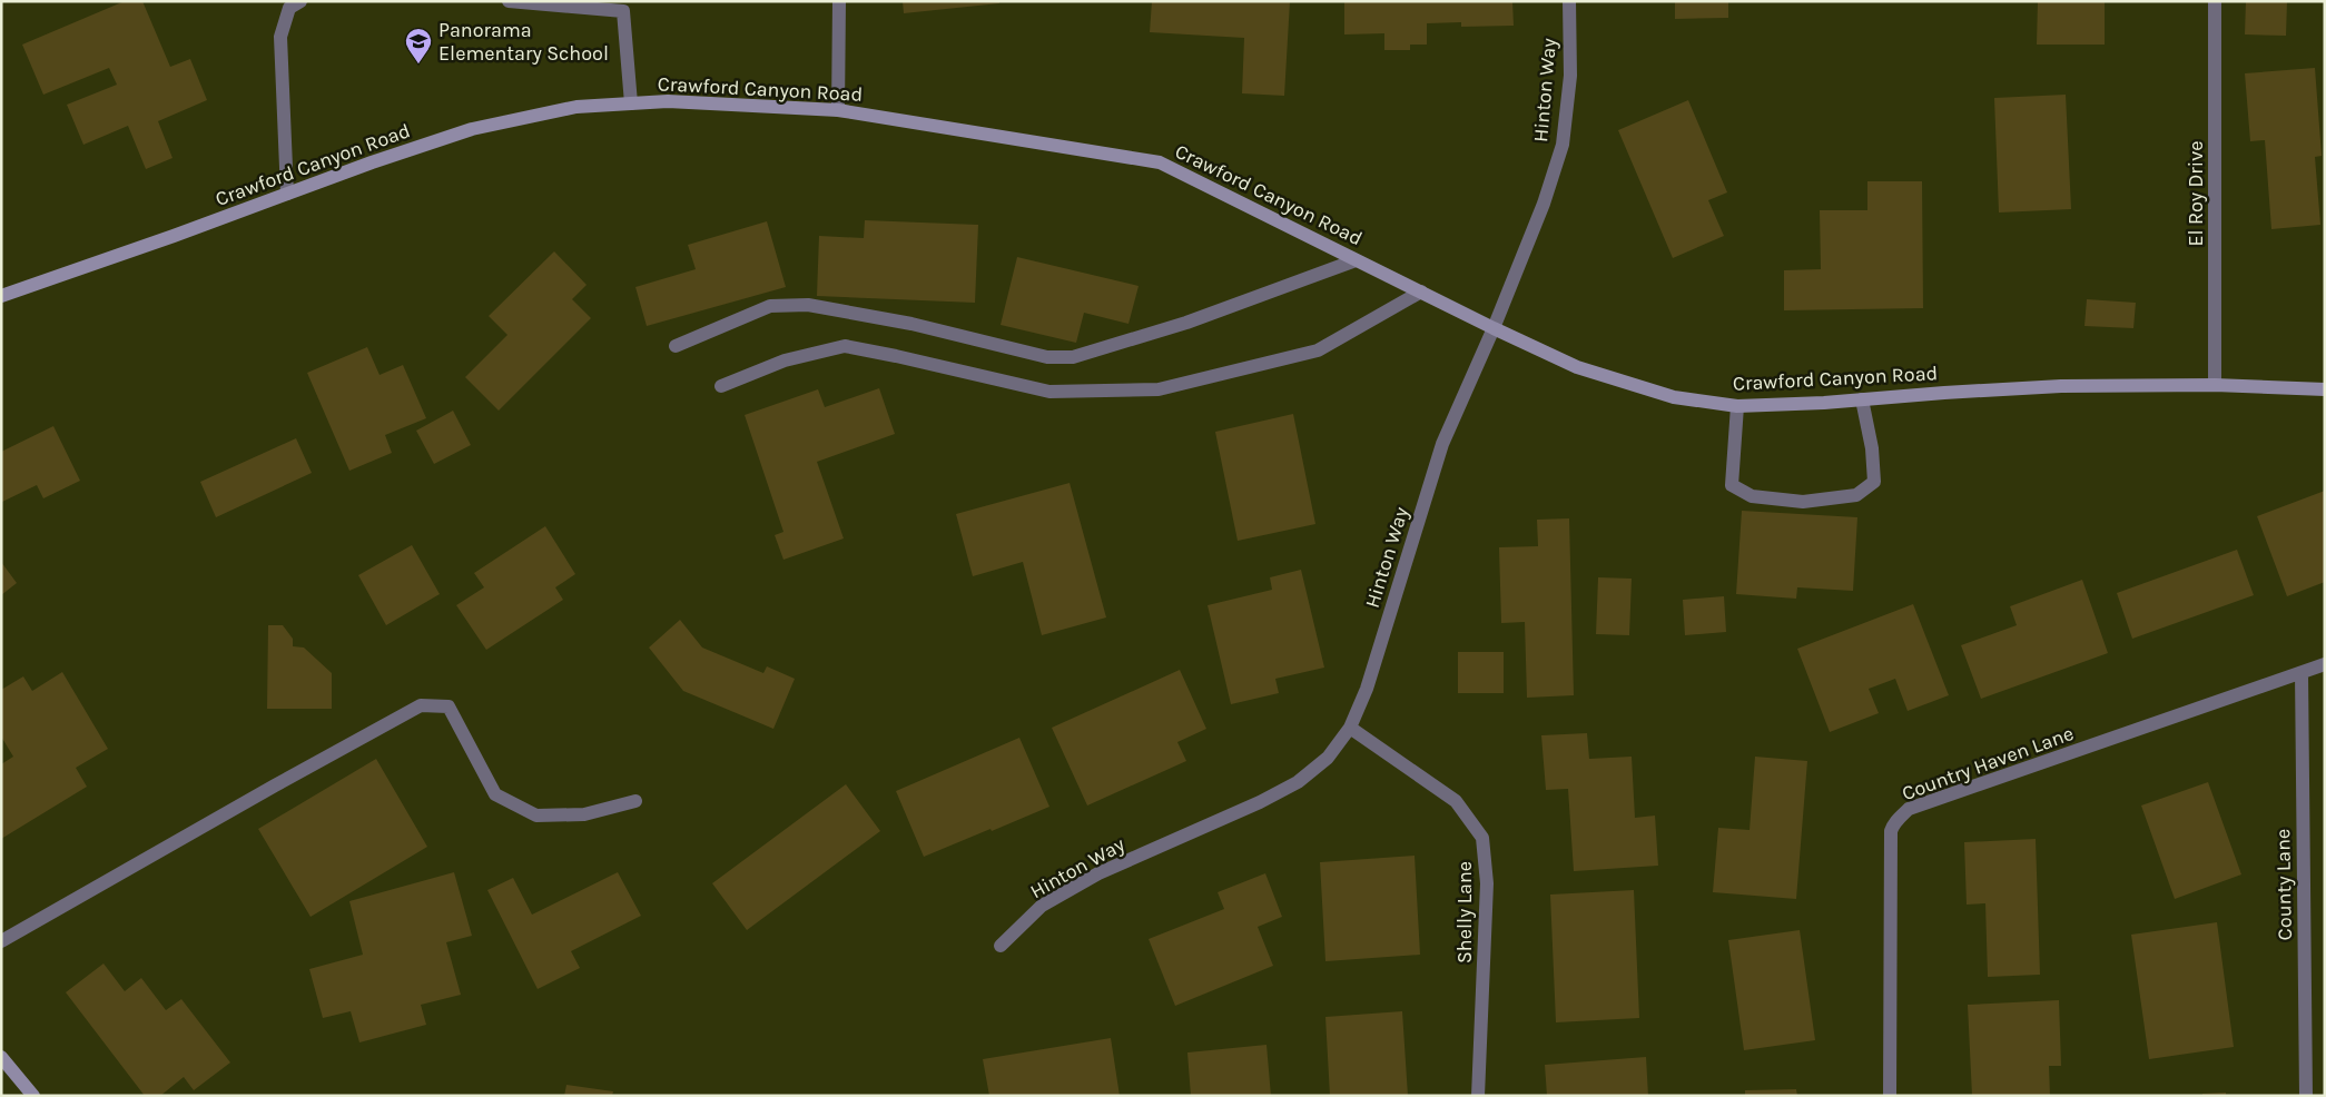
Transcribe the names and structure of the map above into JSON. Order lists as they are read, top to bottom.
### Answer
{
  "streets": {
    "main road": ["Crawford Canyon Road"],
    "street": [
      "Hinton Way",
      "El Roy Drive",
      "Country Haven Lane",
      "County Lane",
      "Shelly Lane"
    ]
  },
  "crossings": [
    ["Crawford Canyon Road", "Hinton Way"],
    ["Crawford Canyon Road", "El Roy Drive"],
    ["Hinton Way", "Shelly Lane"],
    ["Country Haven Lane", "County Lane"]
  ],
  "places": {
    "school or university": ["Panorama Elementary School"]
  }
}
